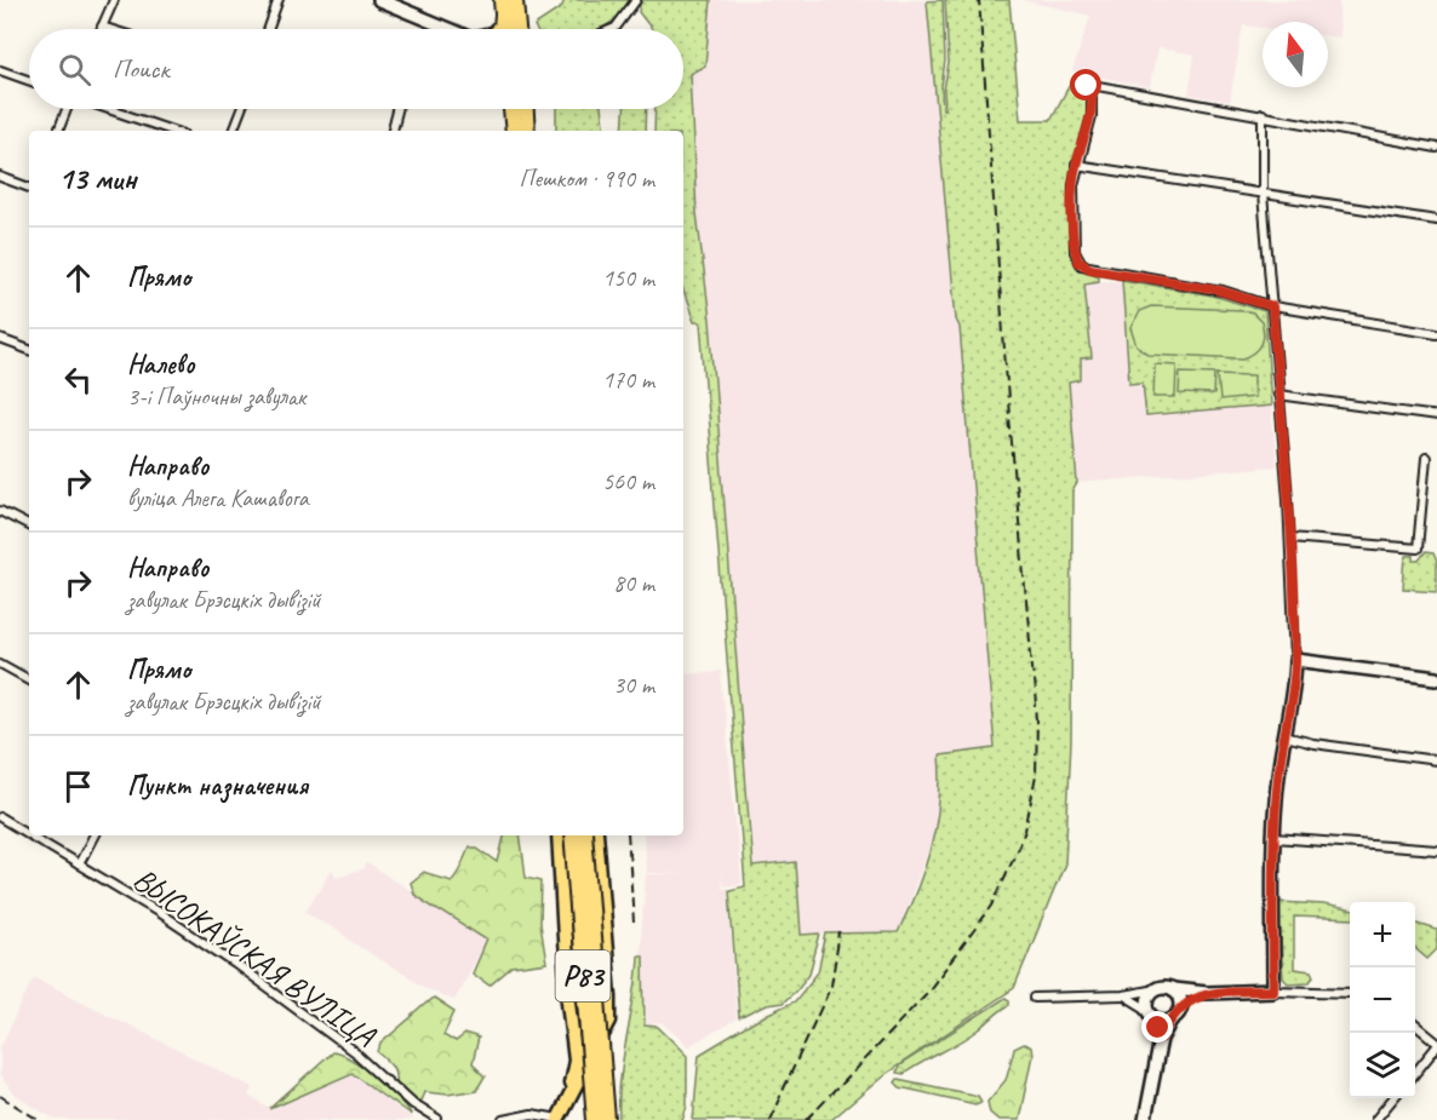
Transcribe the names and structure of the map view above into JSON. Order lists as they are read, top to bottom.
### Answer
{
  "streets": {
    "highway": ["Р83"],
    "street": ["ВЫСОКАЎСКАЯ ВУЛІЦА"]
  },
  "north": "top",
  "page": {
    "search": "Поиск",
    "heading": ["13 мин", "Пешком · 990 m"],
    "list": [
      ["Прямо", "150 m"],
      ["Налево", "3-і Паўночны завулак", "170 m"],
      ["Направо", "вуліца Алега Кашавога", "560 m"],
      ["Направо", "завулак Брэсцкіх дывізій", "80 m"],
      ["Прямо", "завулак Брэсцкіх дывізій", "30 m"],
      "Пункт назначения"
    ],
    "map_buttons": ["+", "−"]
  }
}
